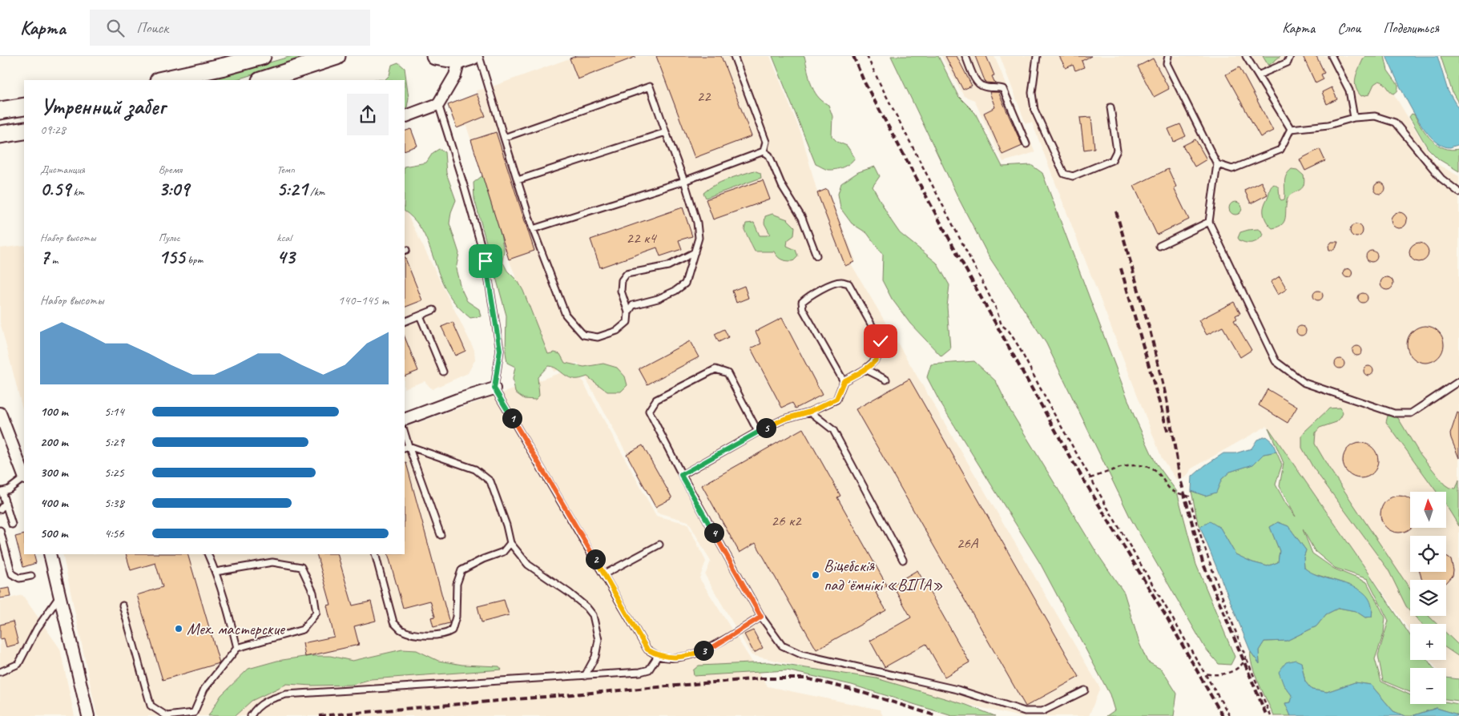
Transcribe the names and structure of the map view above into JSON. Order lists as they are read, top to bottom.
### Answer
{
  "places": ["Віцебскія падʼёмнікі «ВІПА»", "Мех. мастерские"],
  "house_numbers": [
    "22",
    "22 к4",
    "26 к2",
    "26А"
  ],
  "north": "top",
  "page": {
    "header": "Карта",
    "search": "Поиск",
    "nav": ["Карта", "Слои", "Поделиться"],
    "heading": ["Утренний забег", "09:28"],
    "stats": [
      ["Дистанция", "0.59 km"],
      ["Время", "3:09"],
      ["Темп", "5:21 /km"],
      ["Набор высоты", "7 m"],
      ["Пульс", "155 bpm"],
      ["kcal", "43"]
    ],
    "chart": ["Набор высоты", "140–145 m"],
    "list": [
      {
        "name": "100 m",
        "note": "5:14"
      },
      {
        "name": "200 m",
        "note": "5:29"
      },
      {
        "name": "300 m",
        "note": "5:25"
      },
      {
        "name": "400 m",
        "note": "5:38"
      },
      {
        "name": "500 m",
        "note": "4:56"
      }
    ],
    "pins": [
      "1",
      "5",
      "4",
      "2",
      "3"
    ],
    "map_buttons": ["+", "−"]
  }
}
